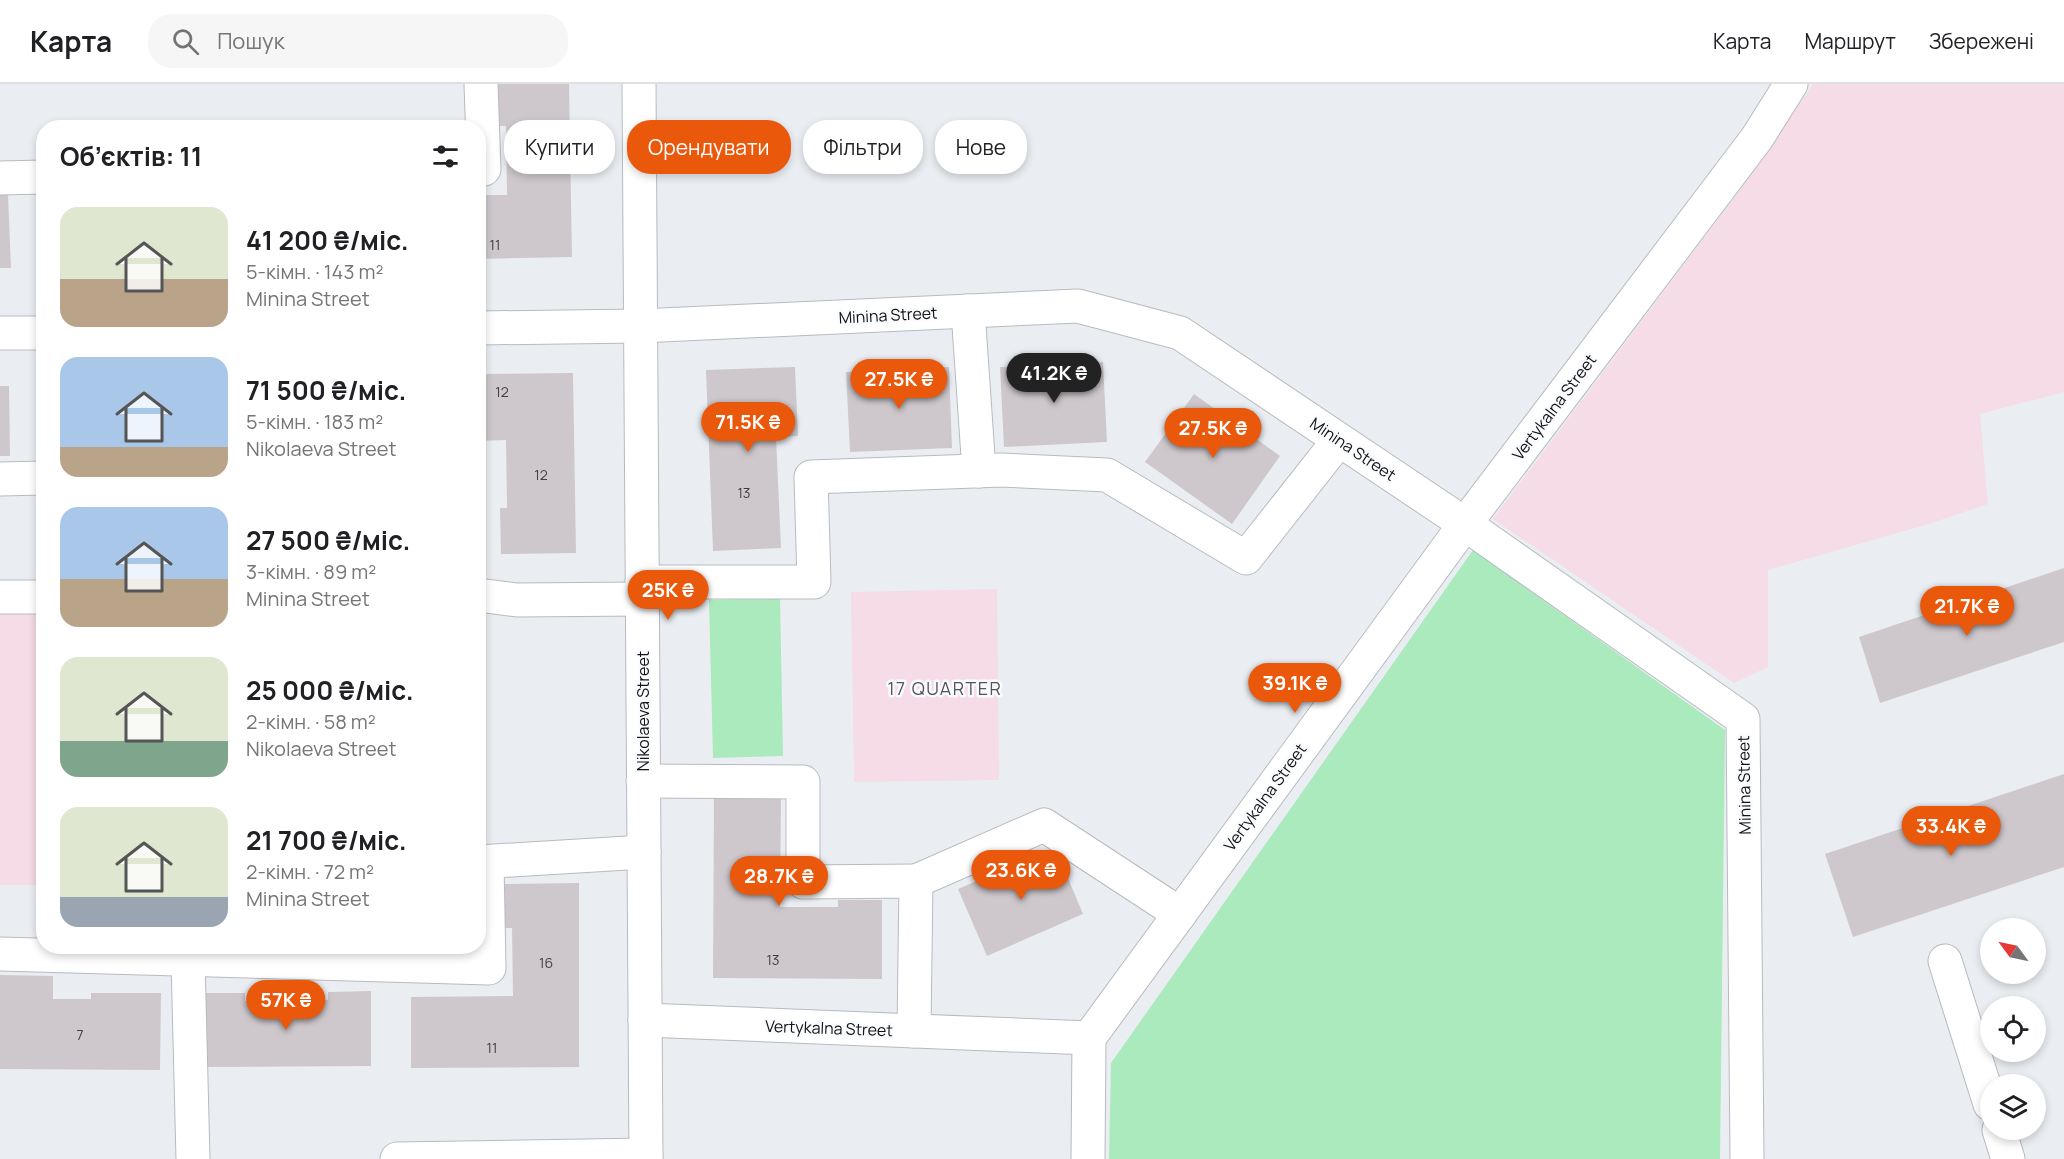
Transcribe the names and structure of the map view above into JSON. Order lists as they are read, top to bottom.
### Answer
{
  "streets": {
    "street": ["Minina Street", "Vertykalna Street", "Nikolaeva Street"]
  },
  "crossings": [
    ["Minina Street", "Vertykalna Street"],
    ["Minina Street", "Nikolaeva Street"],
    ["Vertykalna Street", "Nikolaeva Street"]
  ],
  "districts": ["17 QUARTER"],
  "house_numbers": [
    "11",
    "12",
    "12",
    "13",
    "13",
    "16",
    "7",
    "11"
  ],
  "north": "top left",
  "page": {
    "header": "Карта",
    "search": "Пошук",
    "nav": ["Карта", "Маршрут", "Збережені"],
    "chip": [
      "Купити",
      "Орендувати",
      "Фільтри",
      "Нове"
    ],
    "heading": "Об’єктів: 11",
    "list": [
      {
        "name": "41 200 ₴/міс.",
        "note": "5-кімн. · 143 m² · Minina Street"
      },
      {
        "name": "71 500 ₴/міс.",
        "note": "5-кімн. · 183 m² · Nikolaeva Street"
      },
      {
        "name": "27 500 ₴/міс.",
        "note": "3-кімн. · 89 m² · Minina Street"
      },
      {
        "name": "25 000 ₴/міс.",
        "note": "2-кімн. · 58 m² · Nikolaeva Street"
      },
      {
        "name": "21 700 ₴/міс.",
        "note": "2-кімн. · 72 m² · Minina Street"
      }
    ],
    "price": [
      "41.2K ₴",
      "27.5K ₴",
      "71.5K ₴",
      "27.5K ₴",
      "25K ₴",
      "21.7K ₴",
      "39.1K ₴",
      "33.4K ₴",
      "23.6K ₴",
      "28.7K ₴",
      "57K ₴"
    ]
  }
}
